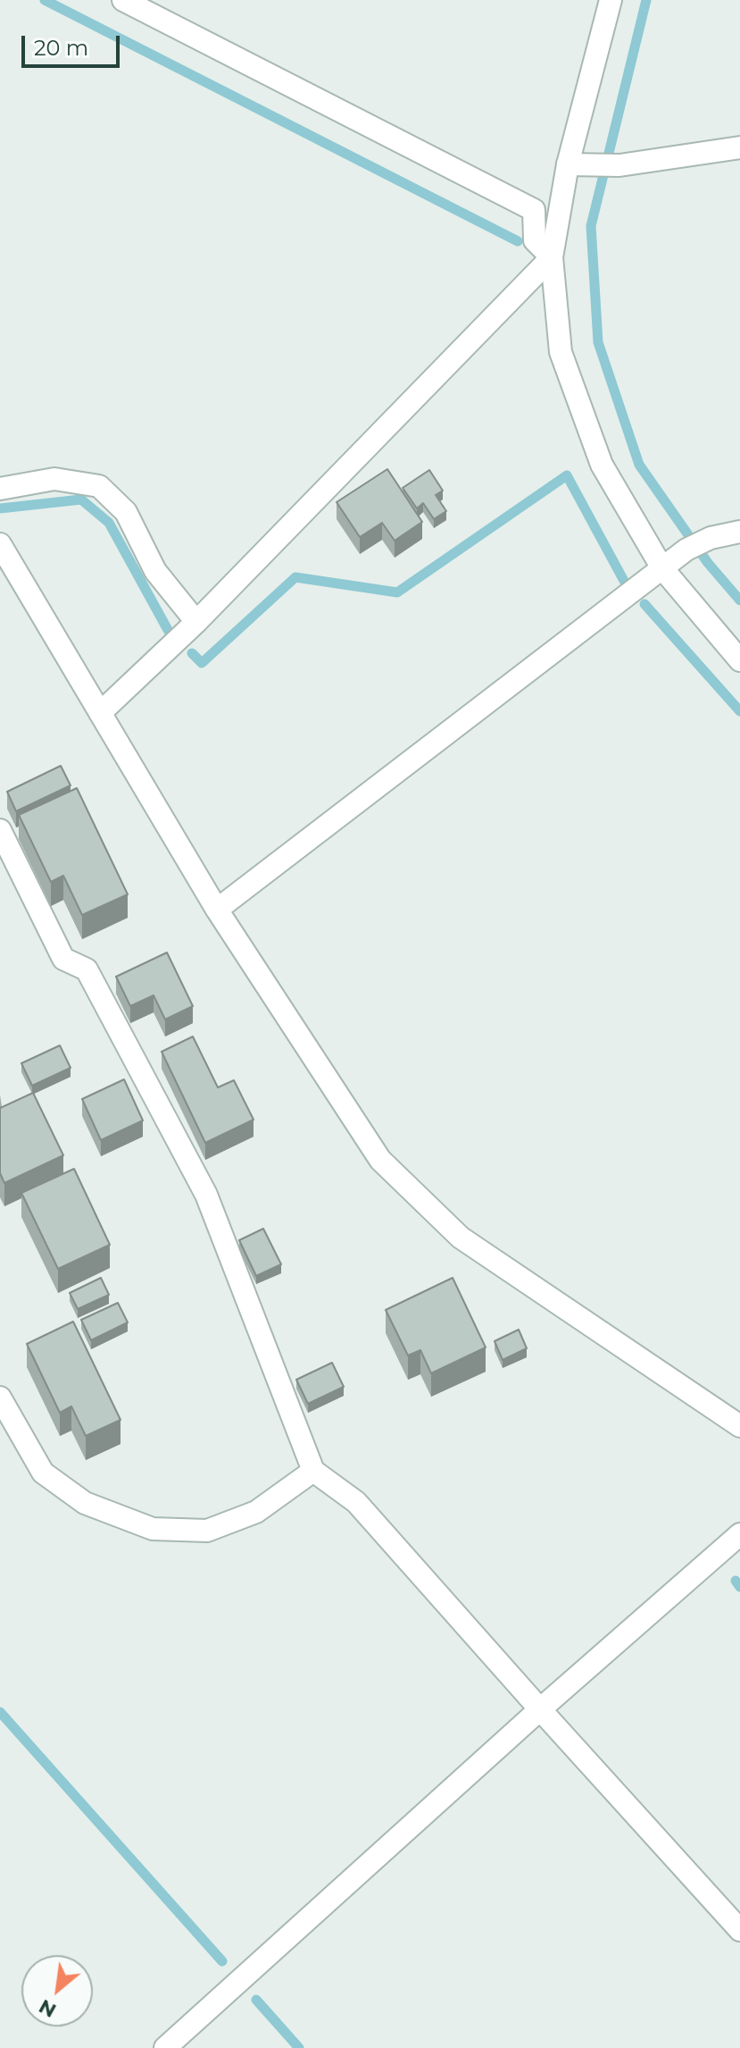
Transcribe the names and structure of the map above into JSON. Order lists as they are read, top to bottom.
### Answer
{
  "scale_bar": "20 m",
  "north": "bottom left"
}
